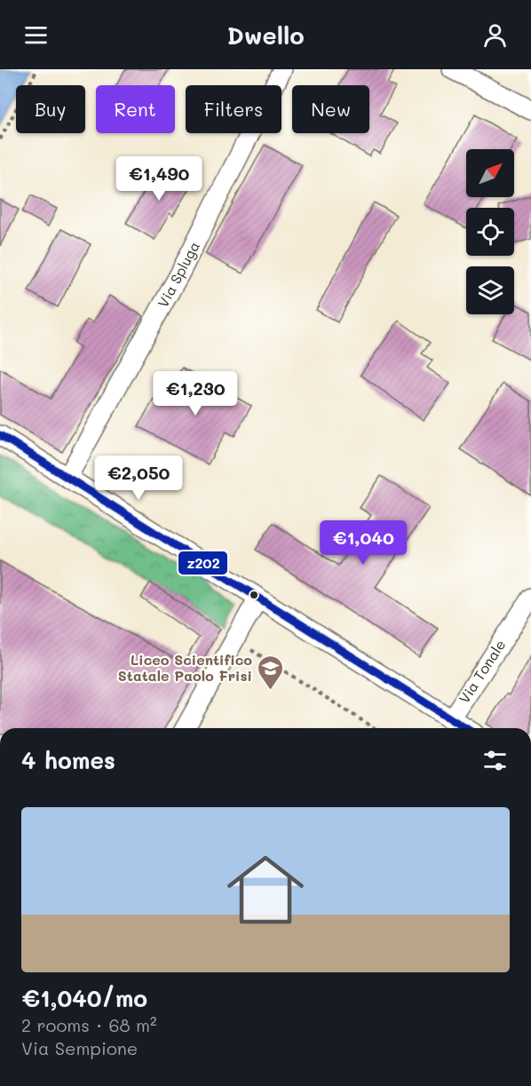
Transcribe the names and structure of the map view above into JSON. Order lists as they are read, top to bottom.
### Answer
{
  "streets": {
    "street": ["Via Spluga", "Via Tonale"]
  },
  "places": {
    "school or university": ["Liceo Scientifico Statale Paolo Frisi"]
  },
  "lines": ["transit line z202"],
  "north": "top right",
  "page": {
    "header": "Dwello",
    "chip": [
      "Buy",
      "Rent",
      "Filters",
      "New"
    ],
    "price": [
      "€1,490",
      "€1,230",
      "€2,050",
      "€1,040"
    ],
    "heading": "4 homes",
    "list": [
      {
        "name": "€1,040/mo",
        "note": "2 rooms · 68 m² · Via Sempione"
      }
    ]
  }
}
